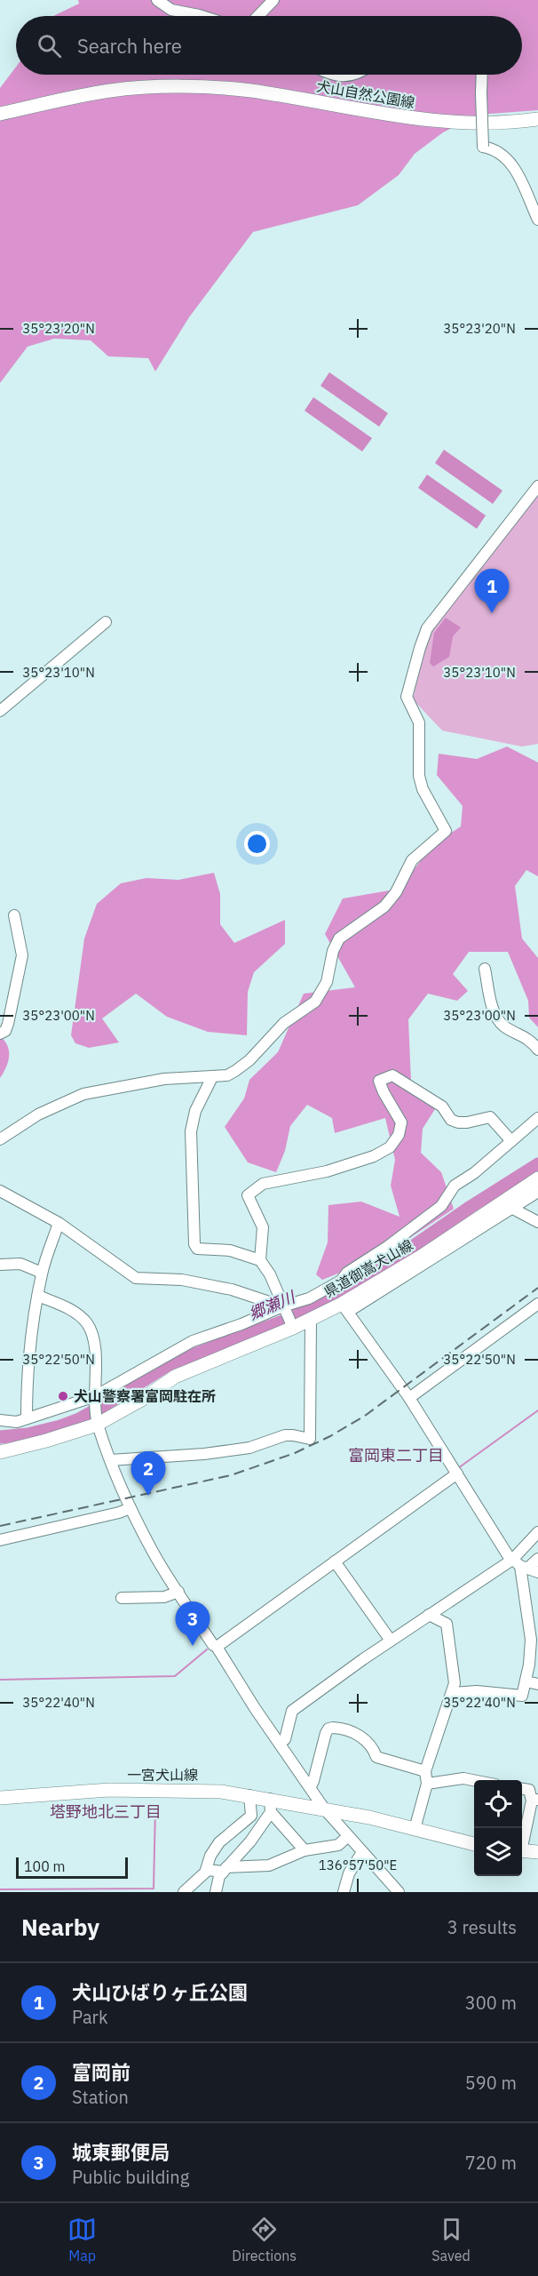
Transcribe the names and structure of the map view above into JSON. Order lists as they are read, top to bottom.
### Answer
{
  "streets": {
    "main road": ["犬山自然公園線", "県道御嵩犬山線", "一宮犬山線"]
  },
  "districts": ["富岡東二丁目", "塔野地北三丁目"],
  "water": ["郷瀬川"],
  "places": ["犬山警察署富岡駐在所"],
  "scale_bar": "100 m",
  "page": {
    "search": "Search here",
    "pins": ["1", "2", "3"],
    "scale": "100 m",
    "heading": ["Nearby", "3 results"],
    "list": [
      {
        "mark": "1",
        "name": "犬山ひばりヶ丘公園",
        "note": "Park",
        "value": "300 m"
      },
      {
        "mark": "2",
        "name": "富岡前",
        "note": "Station",
        "value": "590 m"
      },
      {
        "mark": "3",
        "name": "城東郵便局",
        "note": "Public building",
        "value": "720 m"
      }
    ],
    "nav": ["Map", "Directions", "Saved"]
  },
  "coordinates": [
    "35°23'20\"N",
    "35°23'10\"N",
    "35°23'00\"N",
    "35°22'50\"N",
    "35°22'40\"N",
    "136°57'50\"E"
  ]
}
